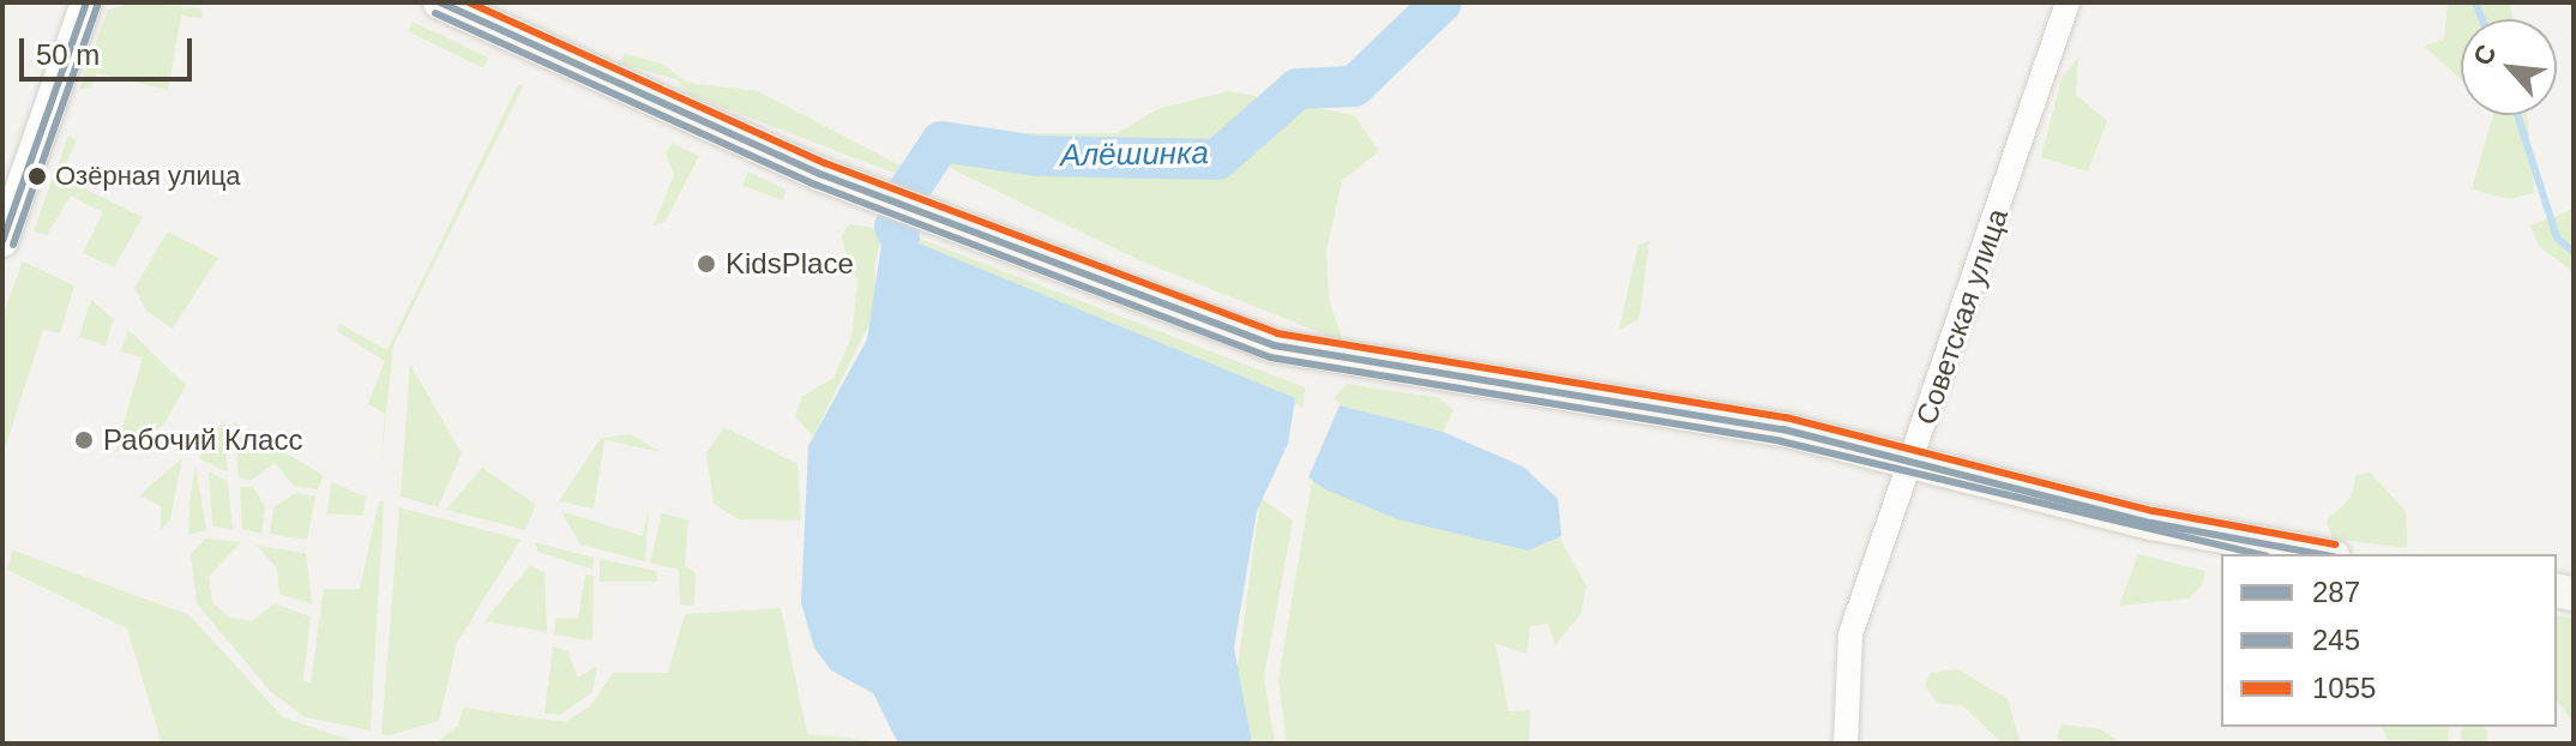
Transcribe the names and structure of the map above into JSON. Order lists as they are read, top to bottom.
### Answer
{
  "streets": {
    "street": ["Советская улица"]
  },
  "water": ["Алёшинка"],
  "places": ["Озёрная улица", "KidsPlace", "Рабочий Класс"],
  "lines": ["transit line 287", "transit line 1055", "transit line 245"],
  "legend": ["287", "245", "1055"],
  "scale_bar": "50 m",
  "north": "top left"
}
